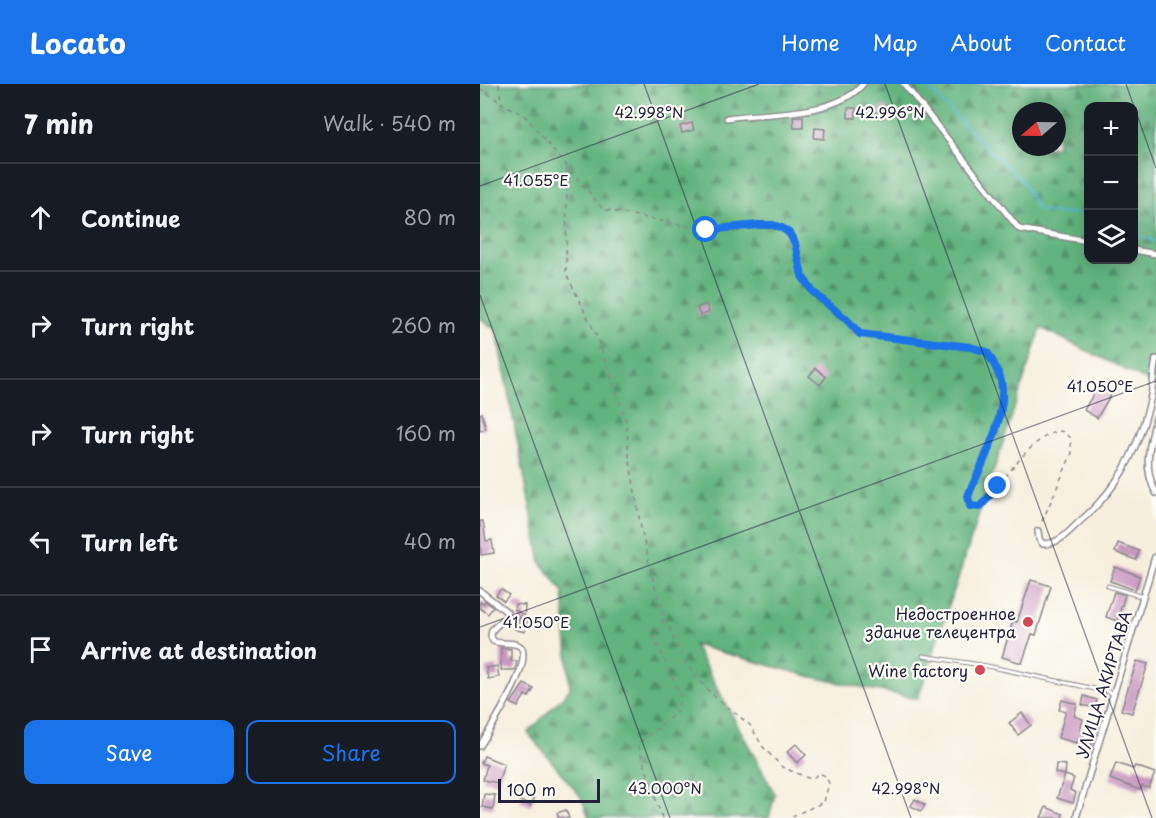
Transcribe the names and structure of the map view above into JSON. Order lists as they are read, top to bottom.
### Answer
{
  "streets": {
    "street": ["УЛИЦА АКИРТАВА"]
  },
  "places": ["Недостроенное здание телецентра", "Wine factory"],
  "scale_bar": "100 m",
  "north": "left",
  "page": {
    "header": "Locato",
    "nav": [
      "Home",
      "Map",
      "About",
      "Contact"
    ],
    "heading": ["7 min", "Walk · 540 m"],
    "map_buttons": ["+", "−"],
    "list": [
      ["Continue", "80 m"],
      ["Turn right", "260 m"],
      ["Turn right", "160 m"],
      ["Turn left", "40 m"],
      "Arrive at destination"
    ],
    "buttons": ["Save", "Share"],
    "scale": "100 m"
  },
  "coordinates": [
    "42.998°N",
    "42.996°N",
    "41.055°E",
    "41.050°E",
    "43.000°N"
  ]
}
